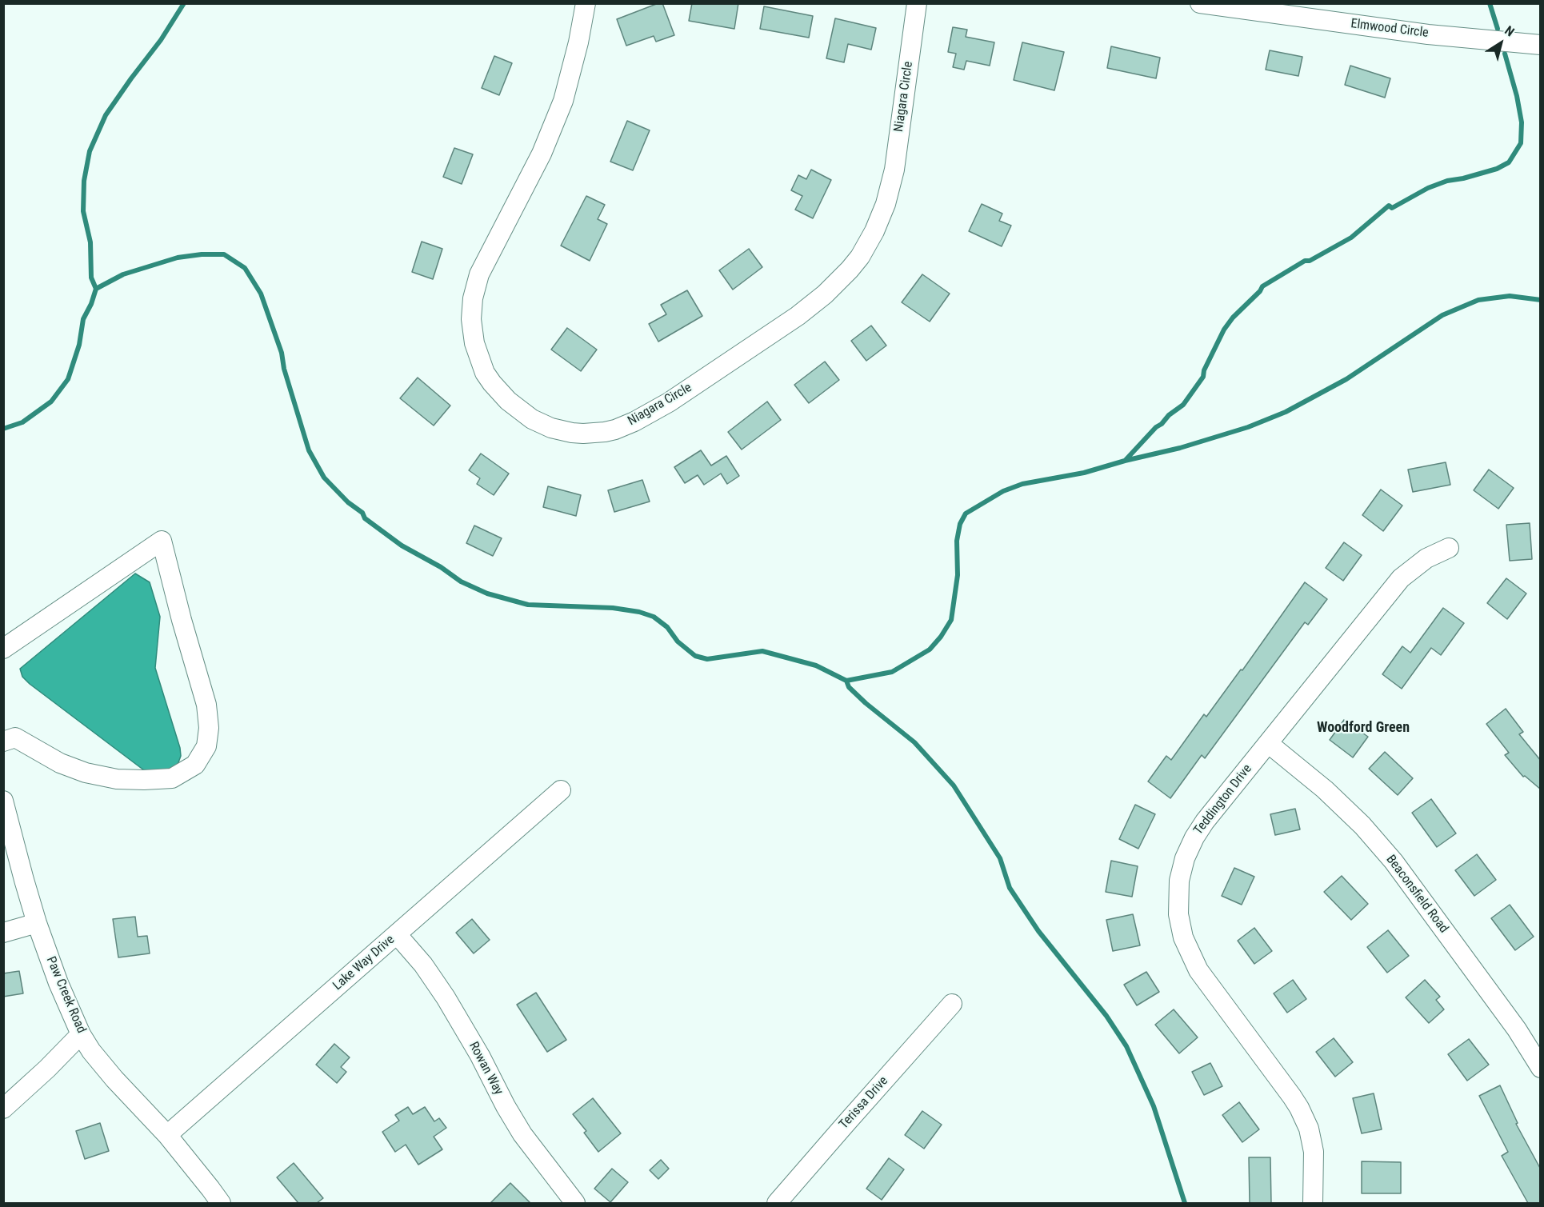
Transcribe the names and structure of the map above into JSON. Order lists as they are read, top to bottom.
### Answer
{
  "streets": {
    "street": [
      "Elmwood Circle",
      "Niagara Circle",
      "Teddington Drive",
      "Beaconsfield Road",
      "Lake Way Drive",
      "Paw Creek Road",
      "Rowan Way",
      "Terissa Drive"
    ]
  },
  "crossings": [
    ["Teddington Drive", "Beaconsfield Road"],
    ["Lake Way Drive", "Paw Creek Road"],
    ["Lake Way Drive", "Rowan Way"]
  ],
  "districts": ["Woodford Green"],
  "north": "top right"
}
